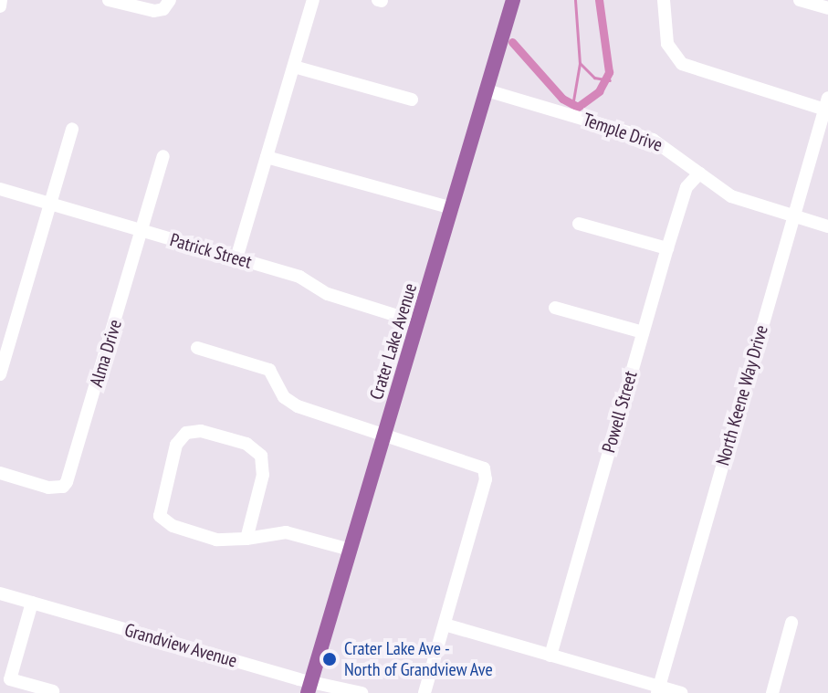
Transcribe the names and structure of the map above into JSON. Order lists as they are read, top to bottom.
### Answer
{
  "streets": {
    "main road": ["Crater Lake Avenue"],
    "street": [
      "Temple Drive",
      "Patrick Street",
      "Alma Drive",
      "North Keene Way Drive",
      "Powell Street",
      "Grandview Avenue"
    ]
  },
  "crossings": [
    ["Temple Drive", "Crater Lake Avenue"],
    ["Temple Drive", "North Keene Way Drive"],
    ["Temple Drive", "Powell Street"],
    ["Patrick Street", "Crater Lake Avenue"],
    ["Patrick Street", "Alma Drive"],
    ["Crater Lake Avenue", "Grandview Avenue"]
  ],
  "places": ["Crater Lake Ave - North of Grandview Ave"]
}
